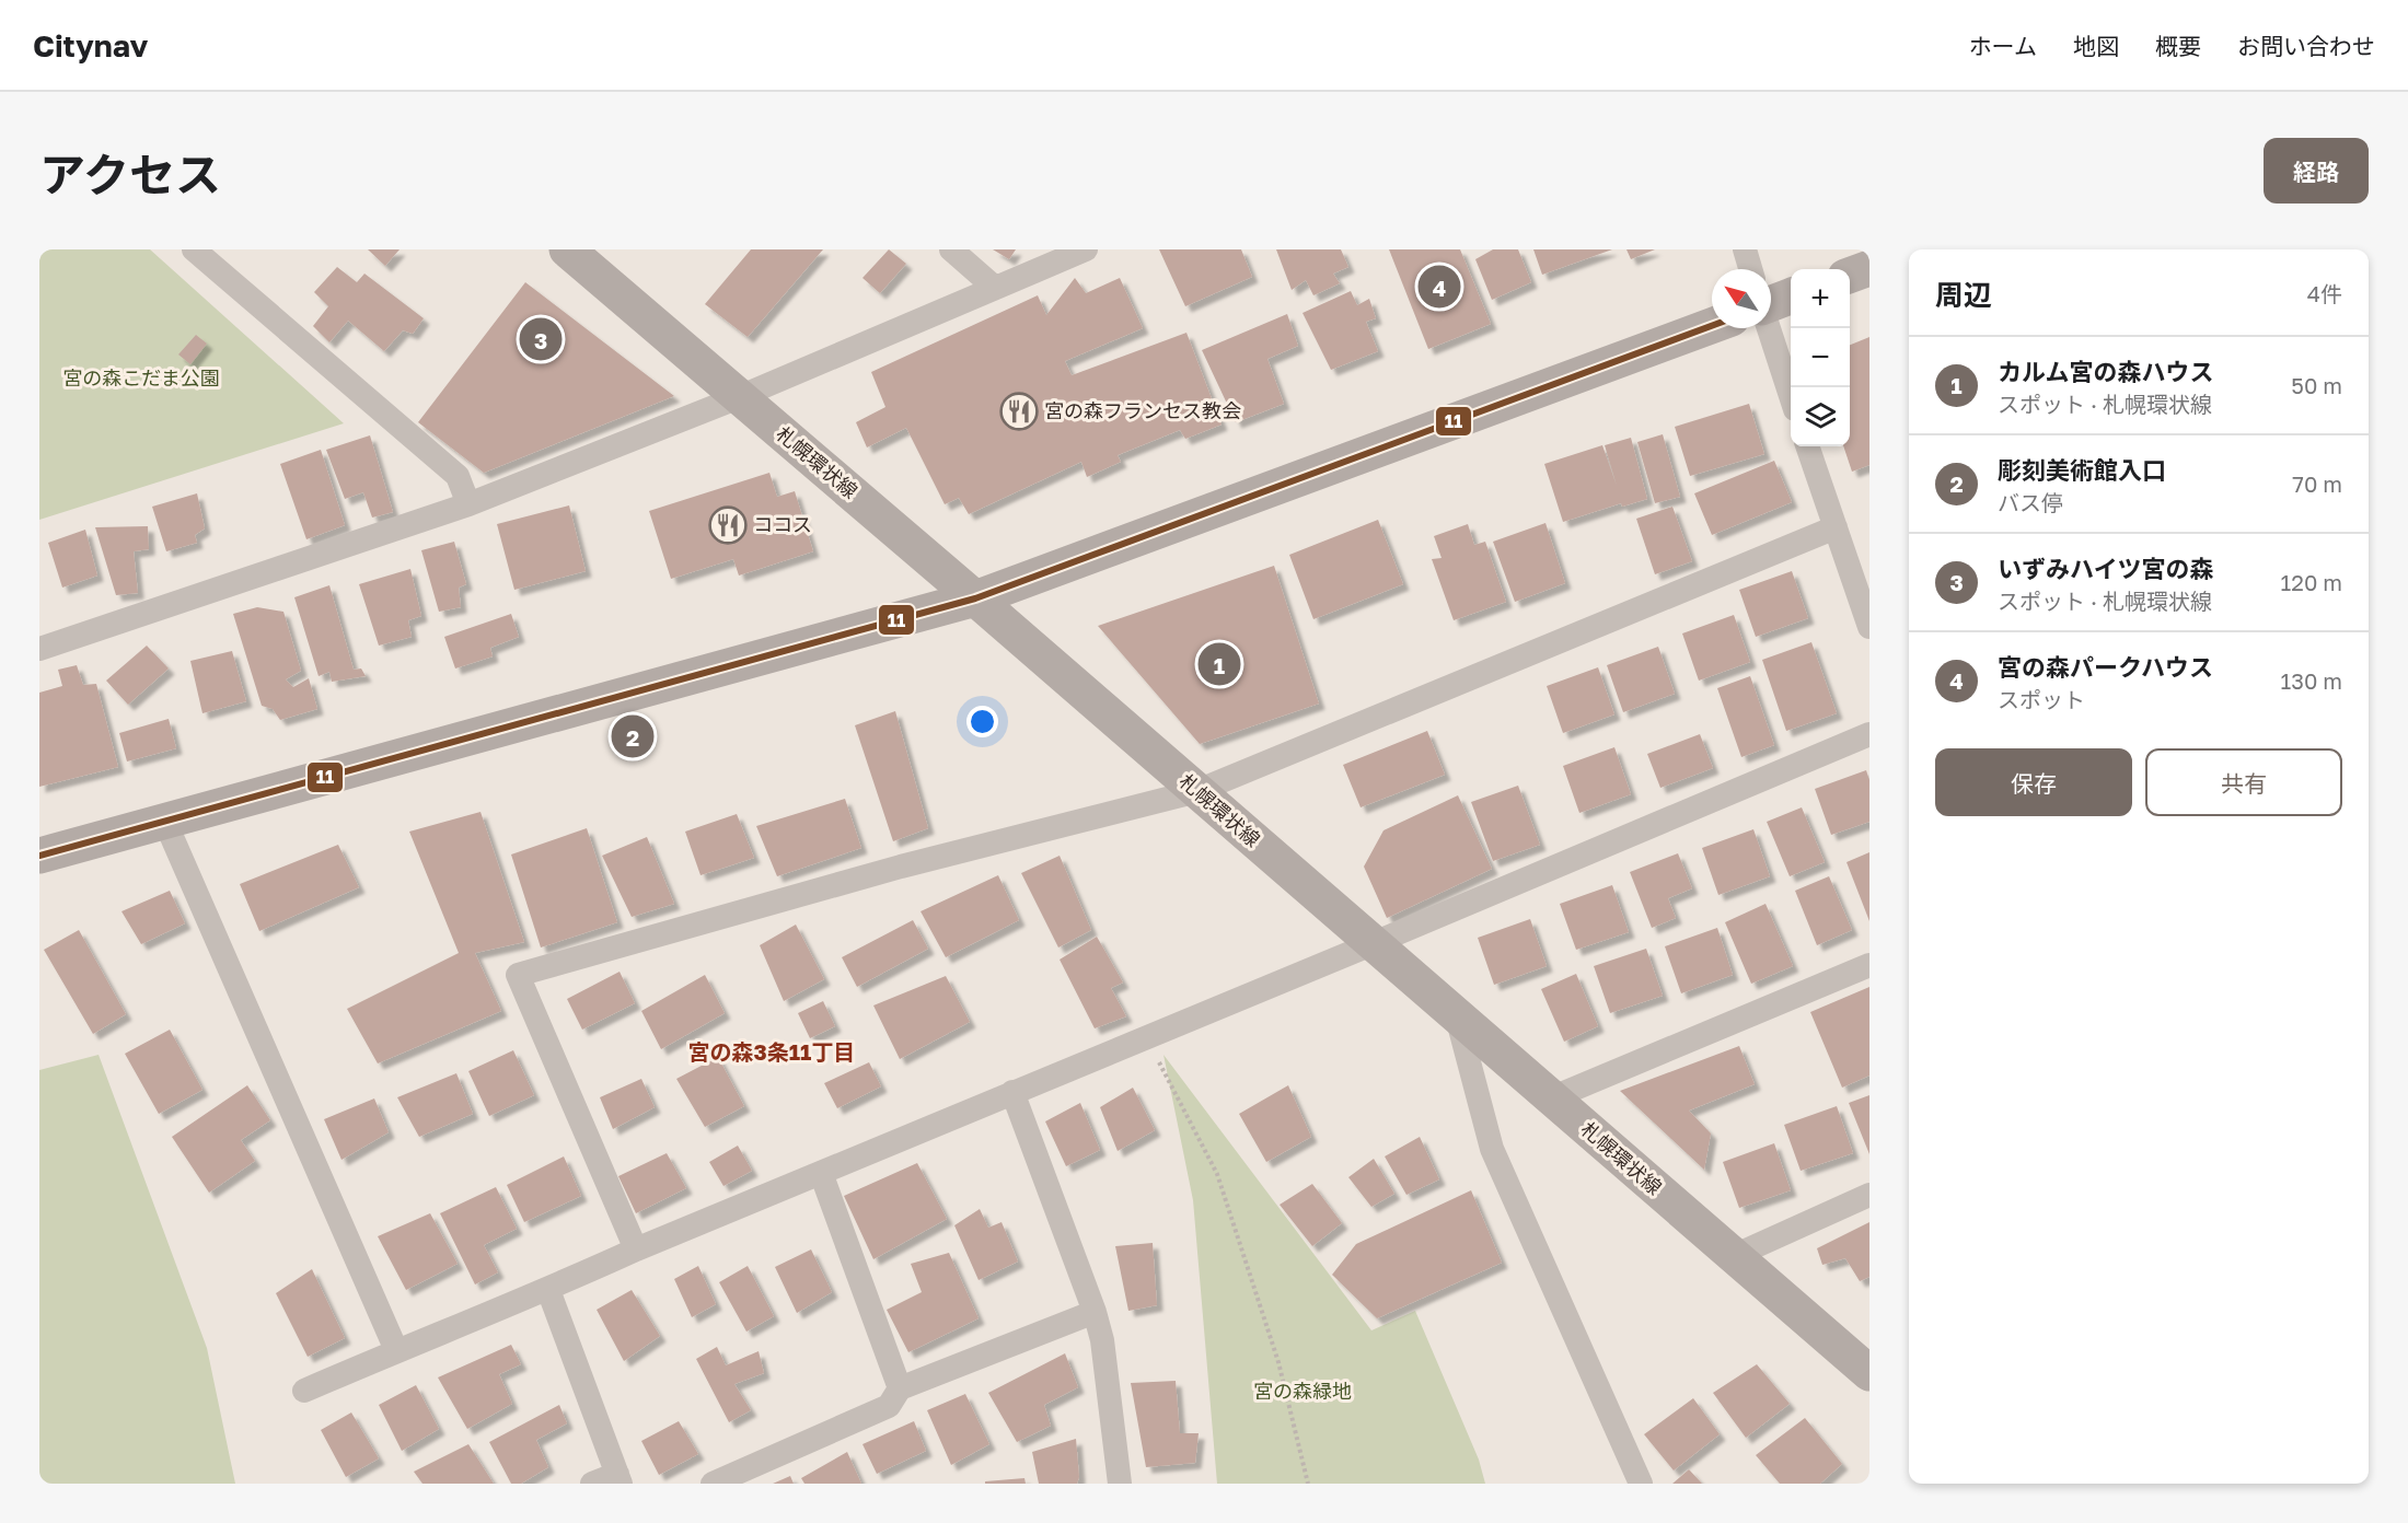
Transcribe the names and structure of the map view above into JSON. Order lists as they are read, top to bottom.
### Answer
{
  "streets": {
    "main road": ["札幌環状線"]
  },
  "districts": ["宮の森3条11丁目"],
  "parks": ["宮の森こだま公園", "宮の森緑地"],
  "places": {
    "restaurant": ["宮の森フランセス教会", "ココス"]
  },
  "lines": ["transit line 11"],
  "north": "top left",
  "page": {
    "header": "Citynav",
    "nav": [
      "ホーム",
      "地図",
      "概要",
      "お問い合わせ"
    ],
    "title": "アクセス",
    "buttons": [
      "経路",
      ["保存", "共有"]
    ],
    "heading": ["周辺", "4件"],
    "pins": [
      "4",
      "3",
      "1",
      "2"
    ],
    "map_buttons": ["+", "−"],
    "list": [
      {
        "mark": "1",
        "name": "カルム宮の森ハウス",
        "note": "スポット · 札幌環状線",
        "value": "50 m"
      },
      {
        "mark": "2",
        "name": "彫刻美術館入口",
        "note": "バス停",
        "value": "70 m"
      },
      {
        "mark": "3",
        "name": "いずみハイツ宮の森",
        "note": "スポット · 札幌環状線",
        "value": "120 m"
      },
      {
        "mark": "4",
        "name": "宮の森パークハウス",
        "note": "スポット",
        "value": "130 m"
      }
    ]
  }
}
